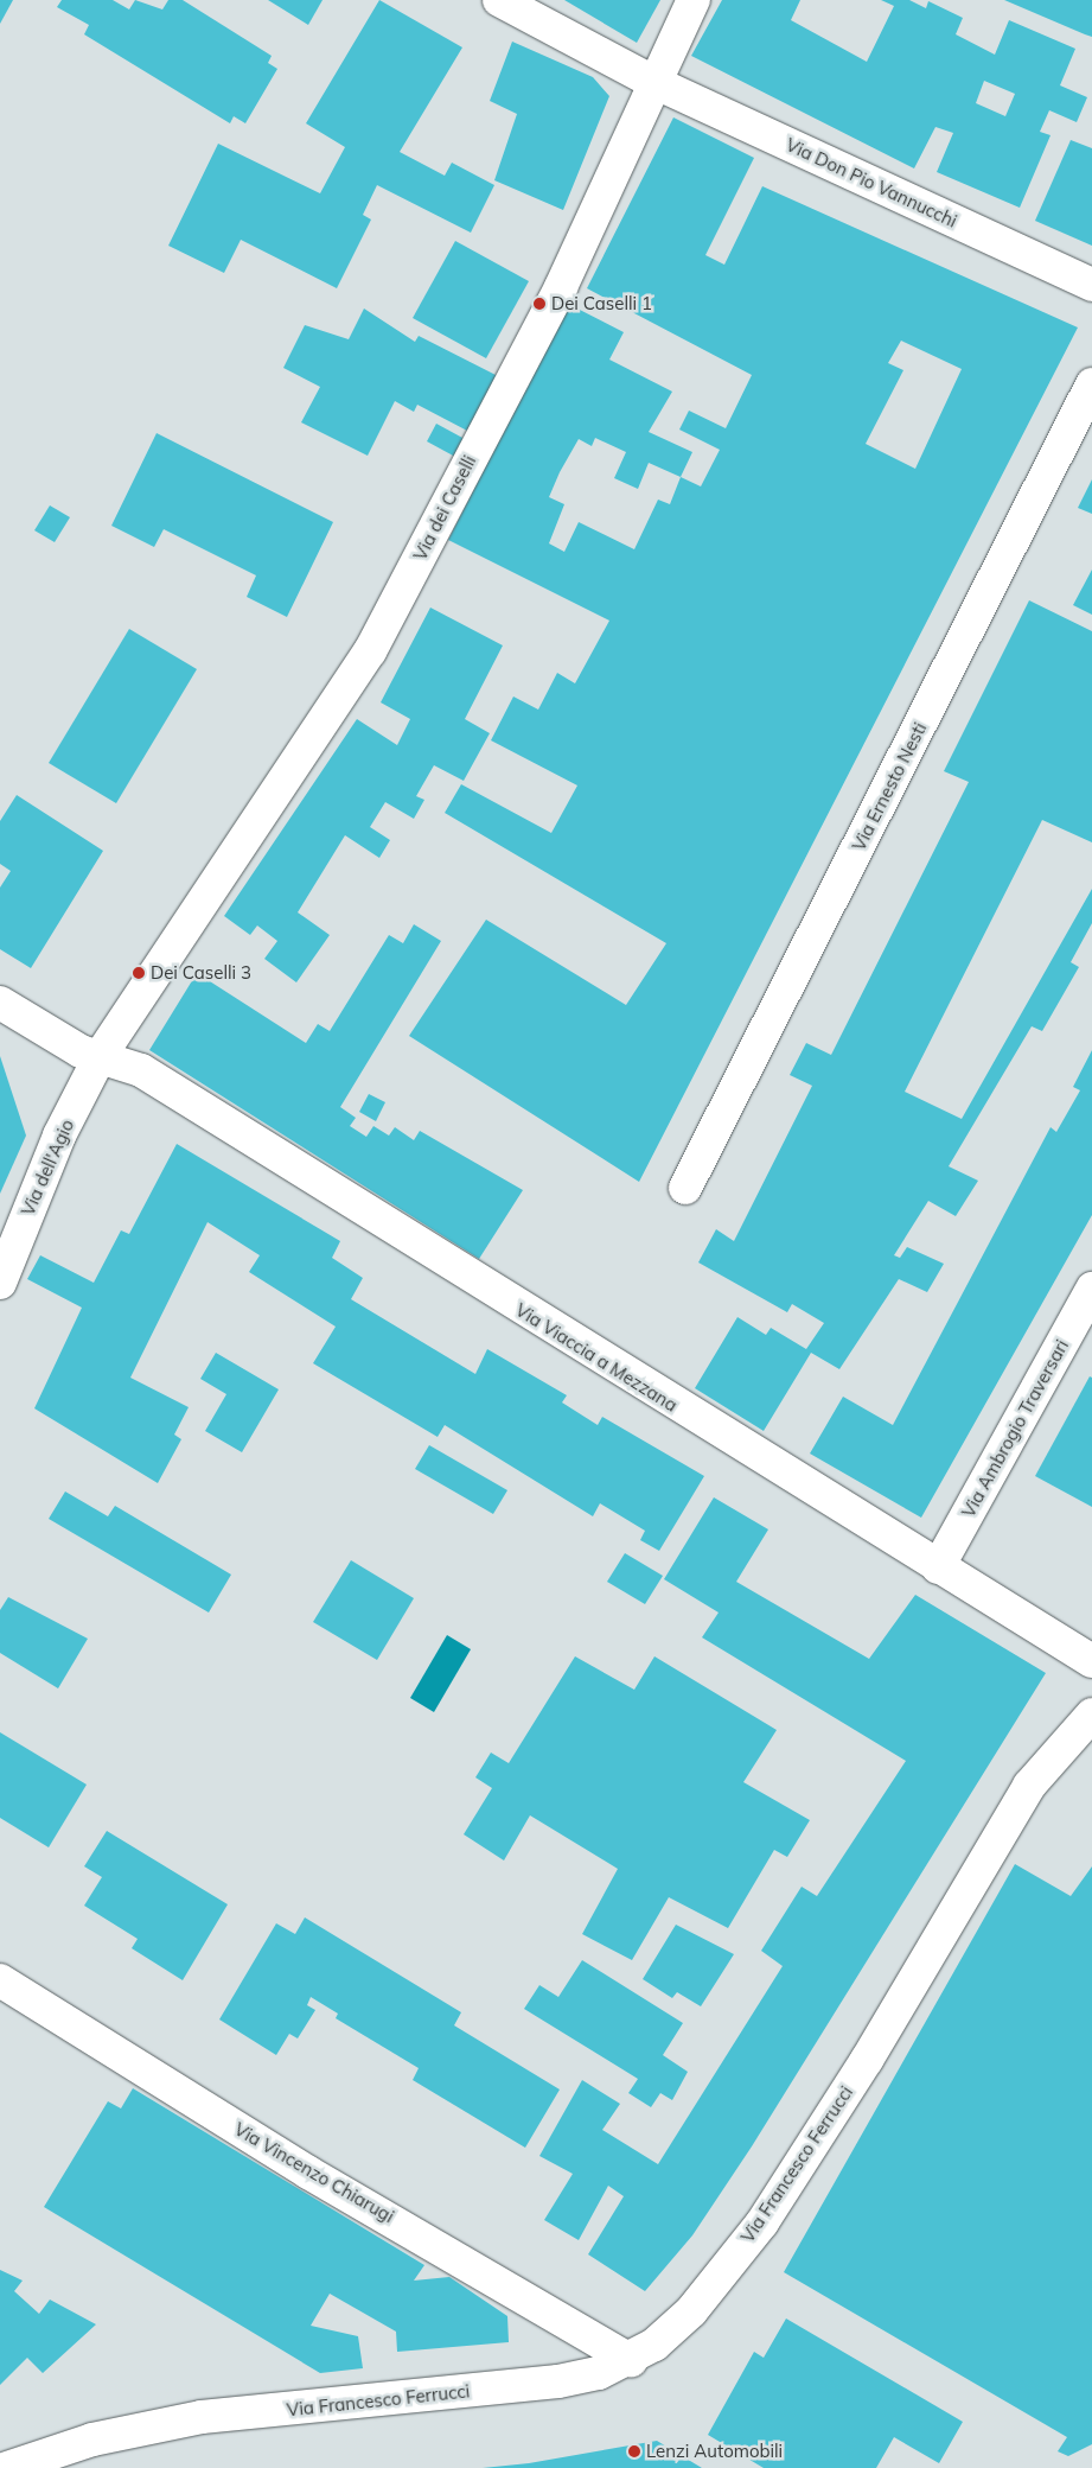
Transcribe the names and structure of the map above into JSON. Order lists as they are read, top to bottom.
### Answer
{
  "streets": {
    "street": [
      "Via Don Pio Vannucchi",
      "Via dei Caselli",
      "Via Ernesto Nesti",
      "Via dell'Agio",
      "Via Viaccia a Mezzana",
      "Via Ambrogio Traversari",
      "Via Francesco Ferrucci",
      "Via Vincenzo Chiarugi"
    ]
  },
  "crossings": [
    ["Via Don Pio Vannucchi", "Via dei Caselli"],
    ["Via dei Caselli", "Via dell'Agio"],
    ["Via dei Caselli", "Via Viaccia a Mezzana"],
    ["Via dell'Agio", "Via Viaccia a Mezzana"],
    ["Via Viaccia a Mezzana", "Via Ambrogio Traversari"],
    ["Via Francesco Ferrucci", "Via Vincenzo Chiarugi"]
  ],
  "places": ["Dei Caselli 1", "Dei Caselli 3", "Lenzi Automobili"]
}
